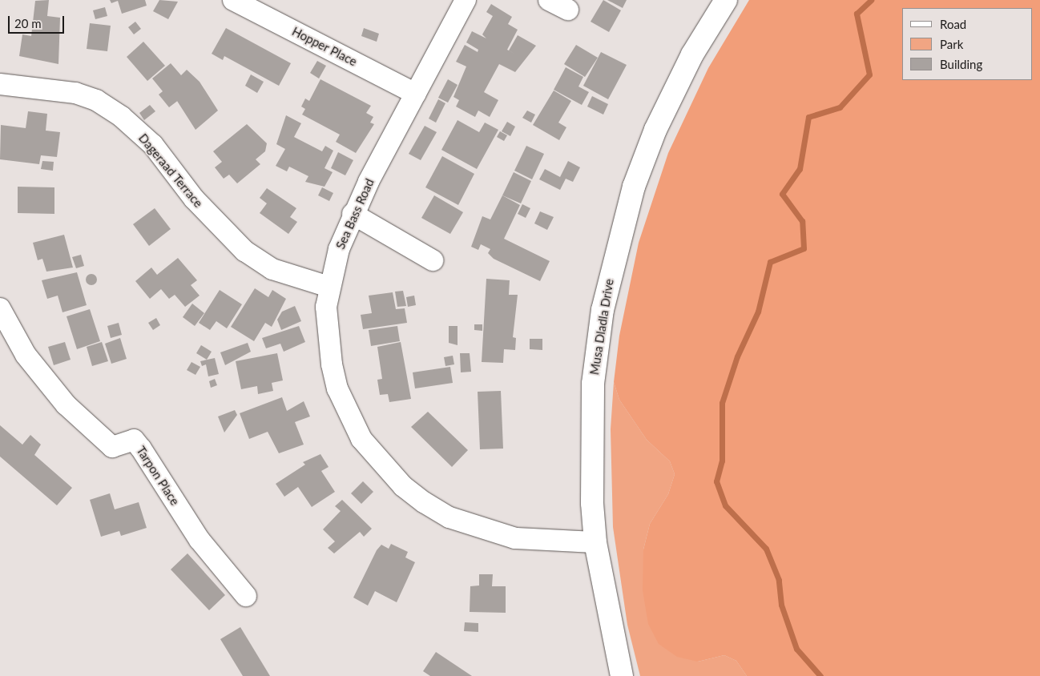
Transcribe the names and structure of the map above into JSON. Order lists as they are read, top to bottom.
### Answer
{
  "streets": {
    "street": [
      "Hopper Place",
      "Dageraad Terrace",
      "Sea Bass Road",
      "Musa Dladla Drive",
      "Tarpon Place"
    ]
  },
  "crossings": [
    ["Hopper Place", "Sea Bass Road"],
    ["Dageraad Terrace", "Sea Bass Road"],
    ["Sea Bass Road", "Musa Dladla Drive"]
  ],
  "legend": ["Road", "Park", "Building"],
  "scale_bar": "20 m"
}
